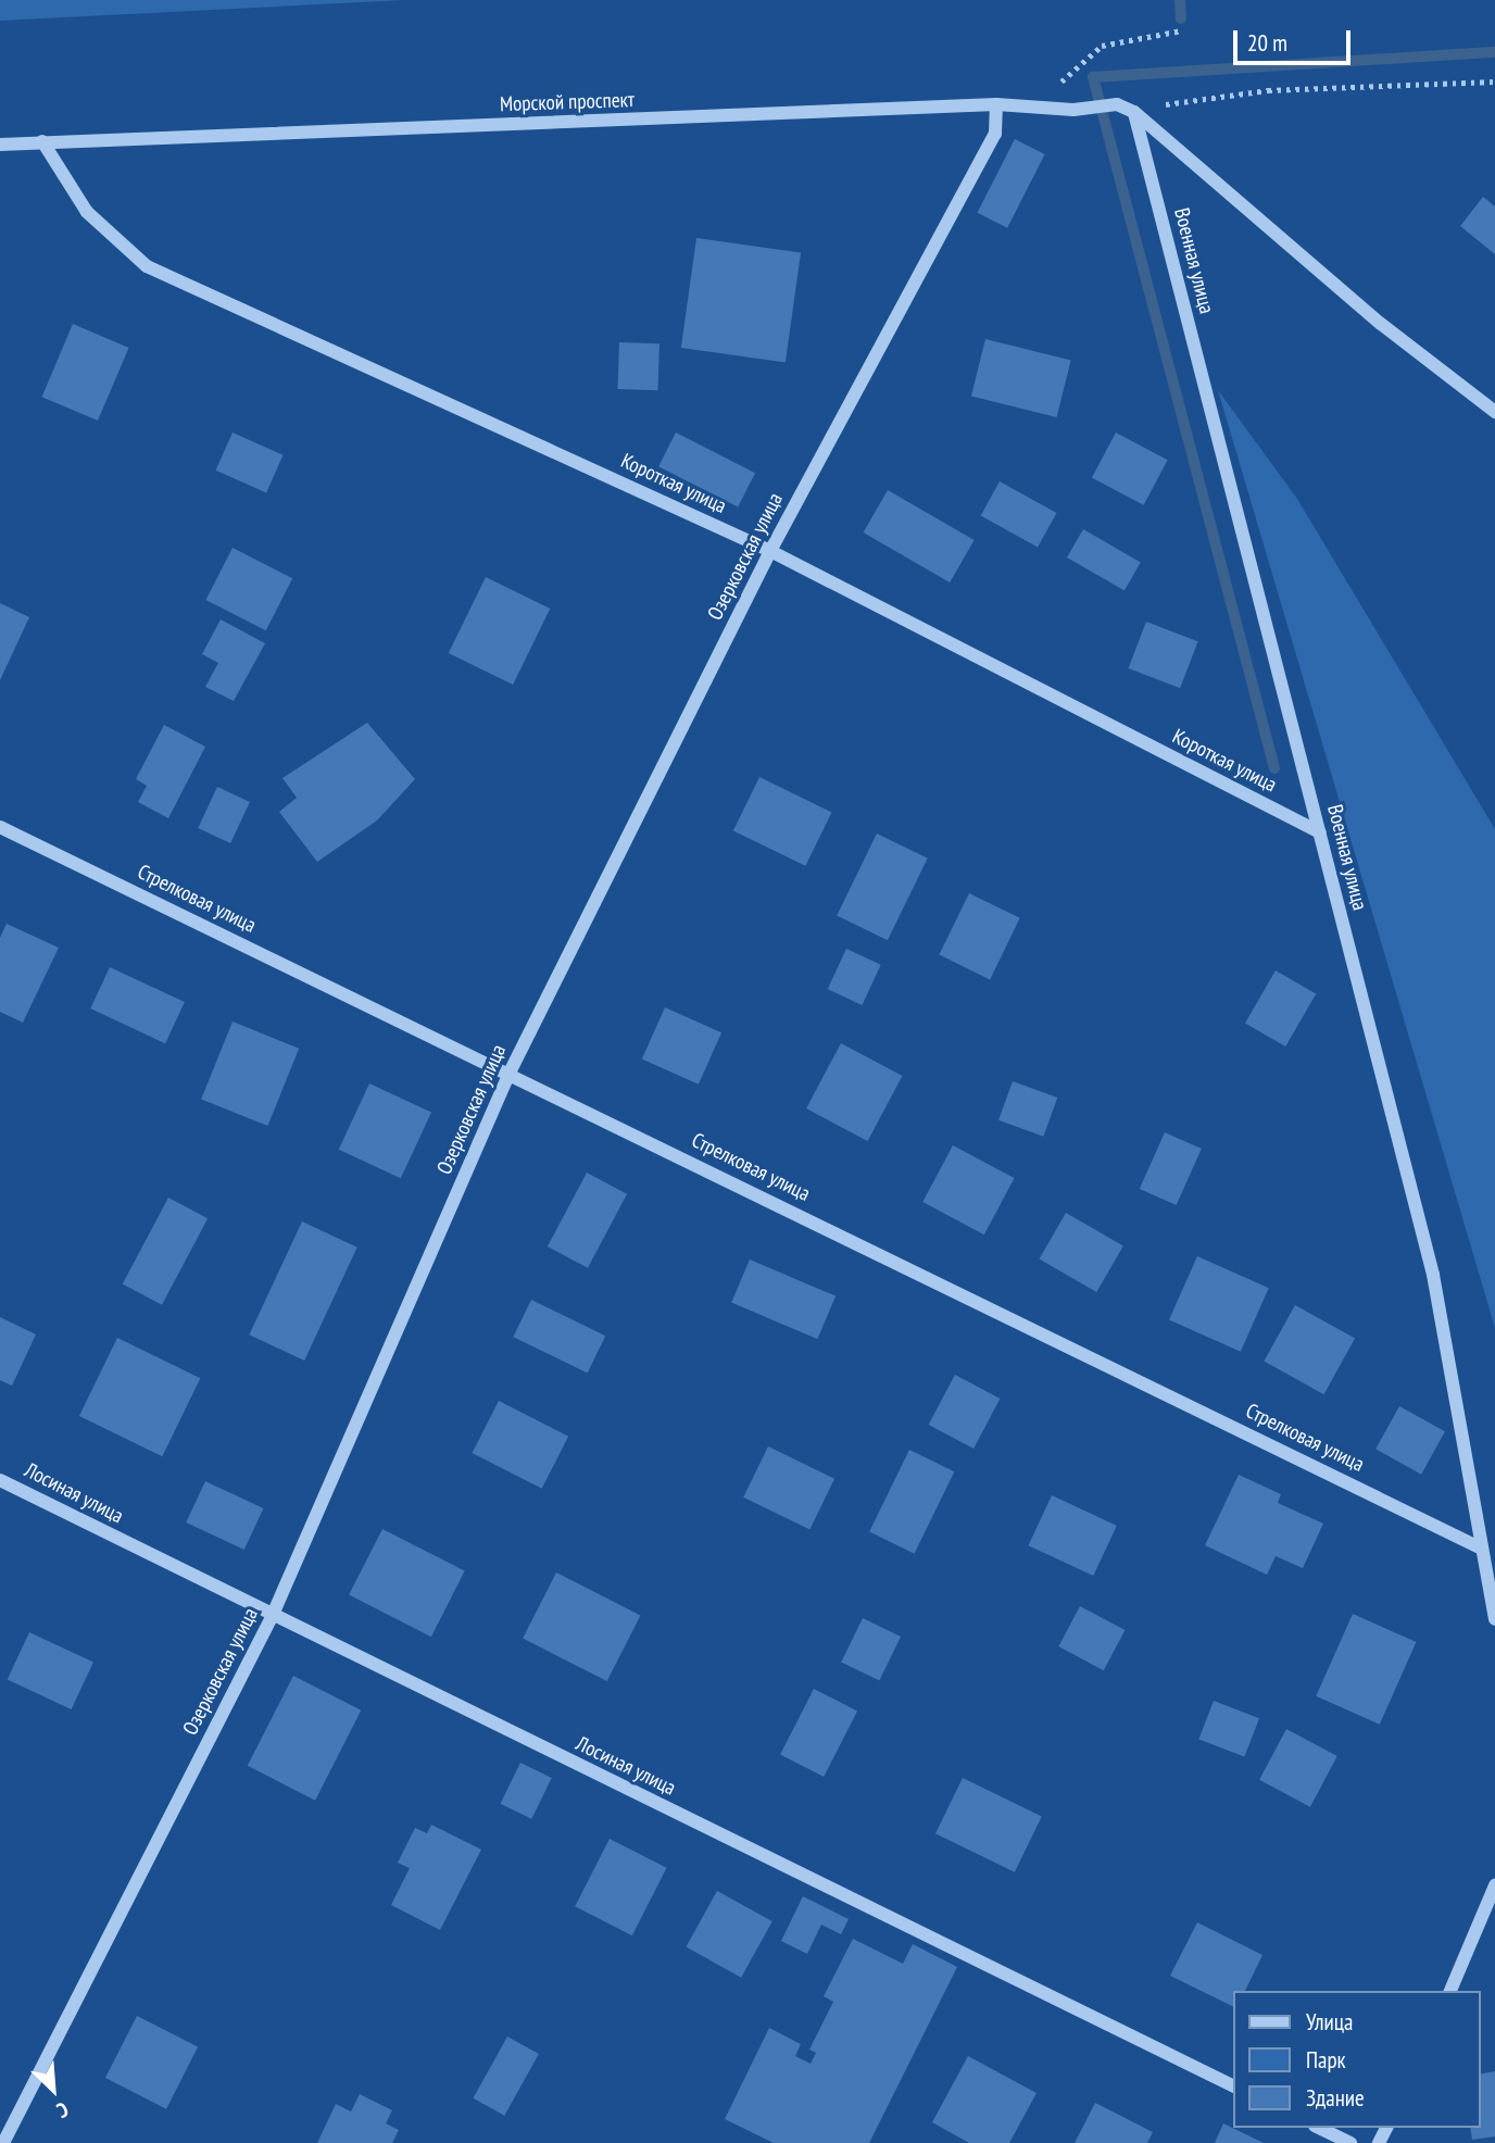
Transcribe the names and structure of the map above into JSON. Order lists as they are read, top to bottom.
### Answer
{
  "streets": {
    "street": [
      "Морской проспект",
      "Военная улица",
      "Короткая улица",
      "Озерковская улица",
      "Стрелковая улица",
      "Лосиная улица"
    ]
  },
  "crossings": [
    ["Морской проспект", "Военная улица"],
    ["Морской проспект", "Короткая улица"],
    ["Морской проспект", "Озерковская улица"],
    ["Военная улица", "Короткая улица"],
    ["Военная улица", "Стрелковая улица"],
    ["Короткая улица", "Озерковская улица"],
    ["Озерковская улица", "Стрелковая улица"],
    ["Озерковская улица", "Лосиная улица"]
  ],
  "legend": ["Улица", "Парк", "Здание"],
  "scale_bar": "20 m",
  "north": "bottom right"
}
